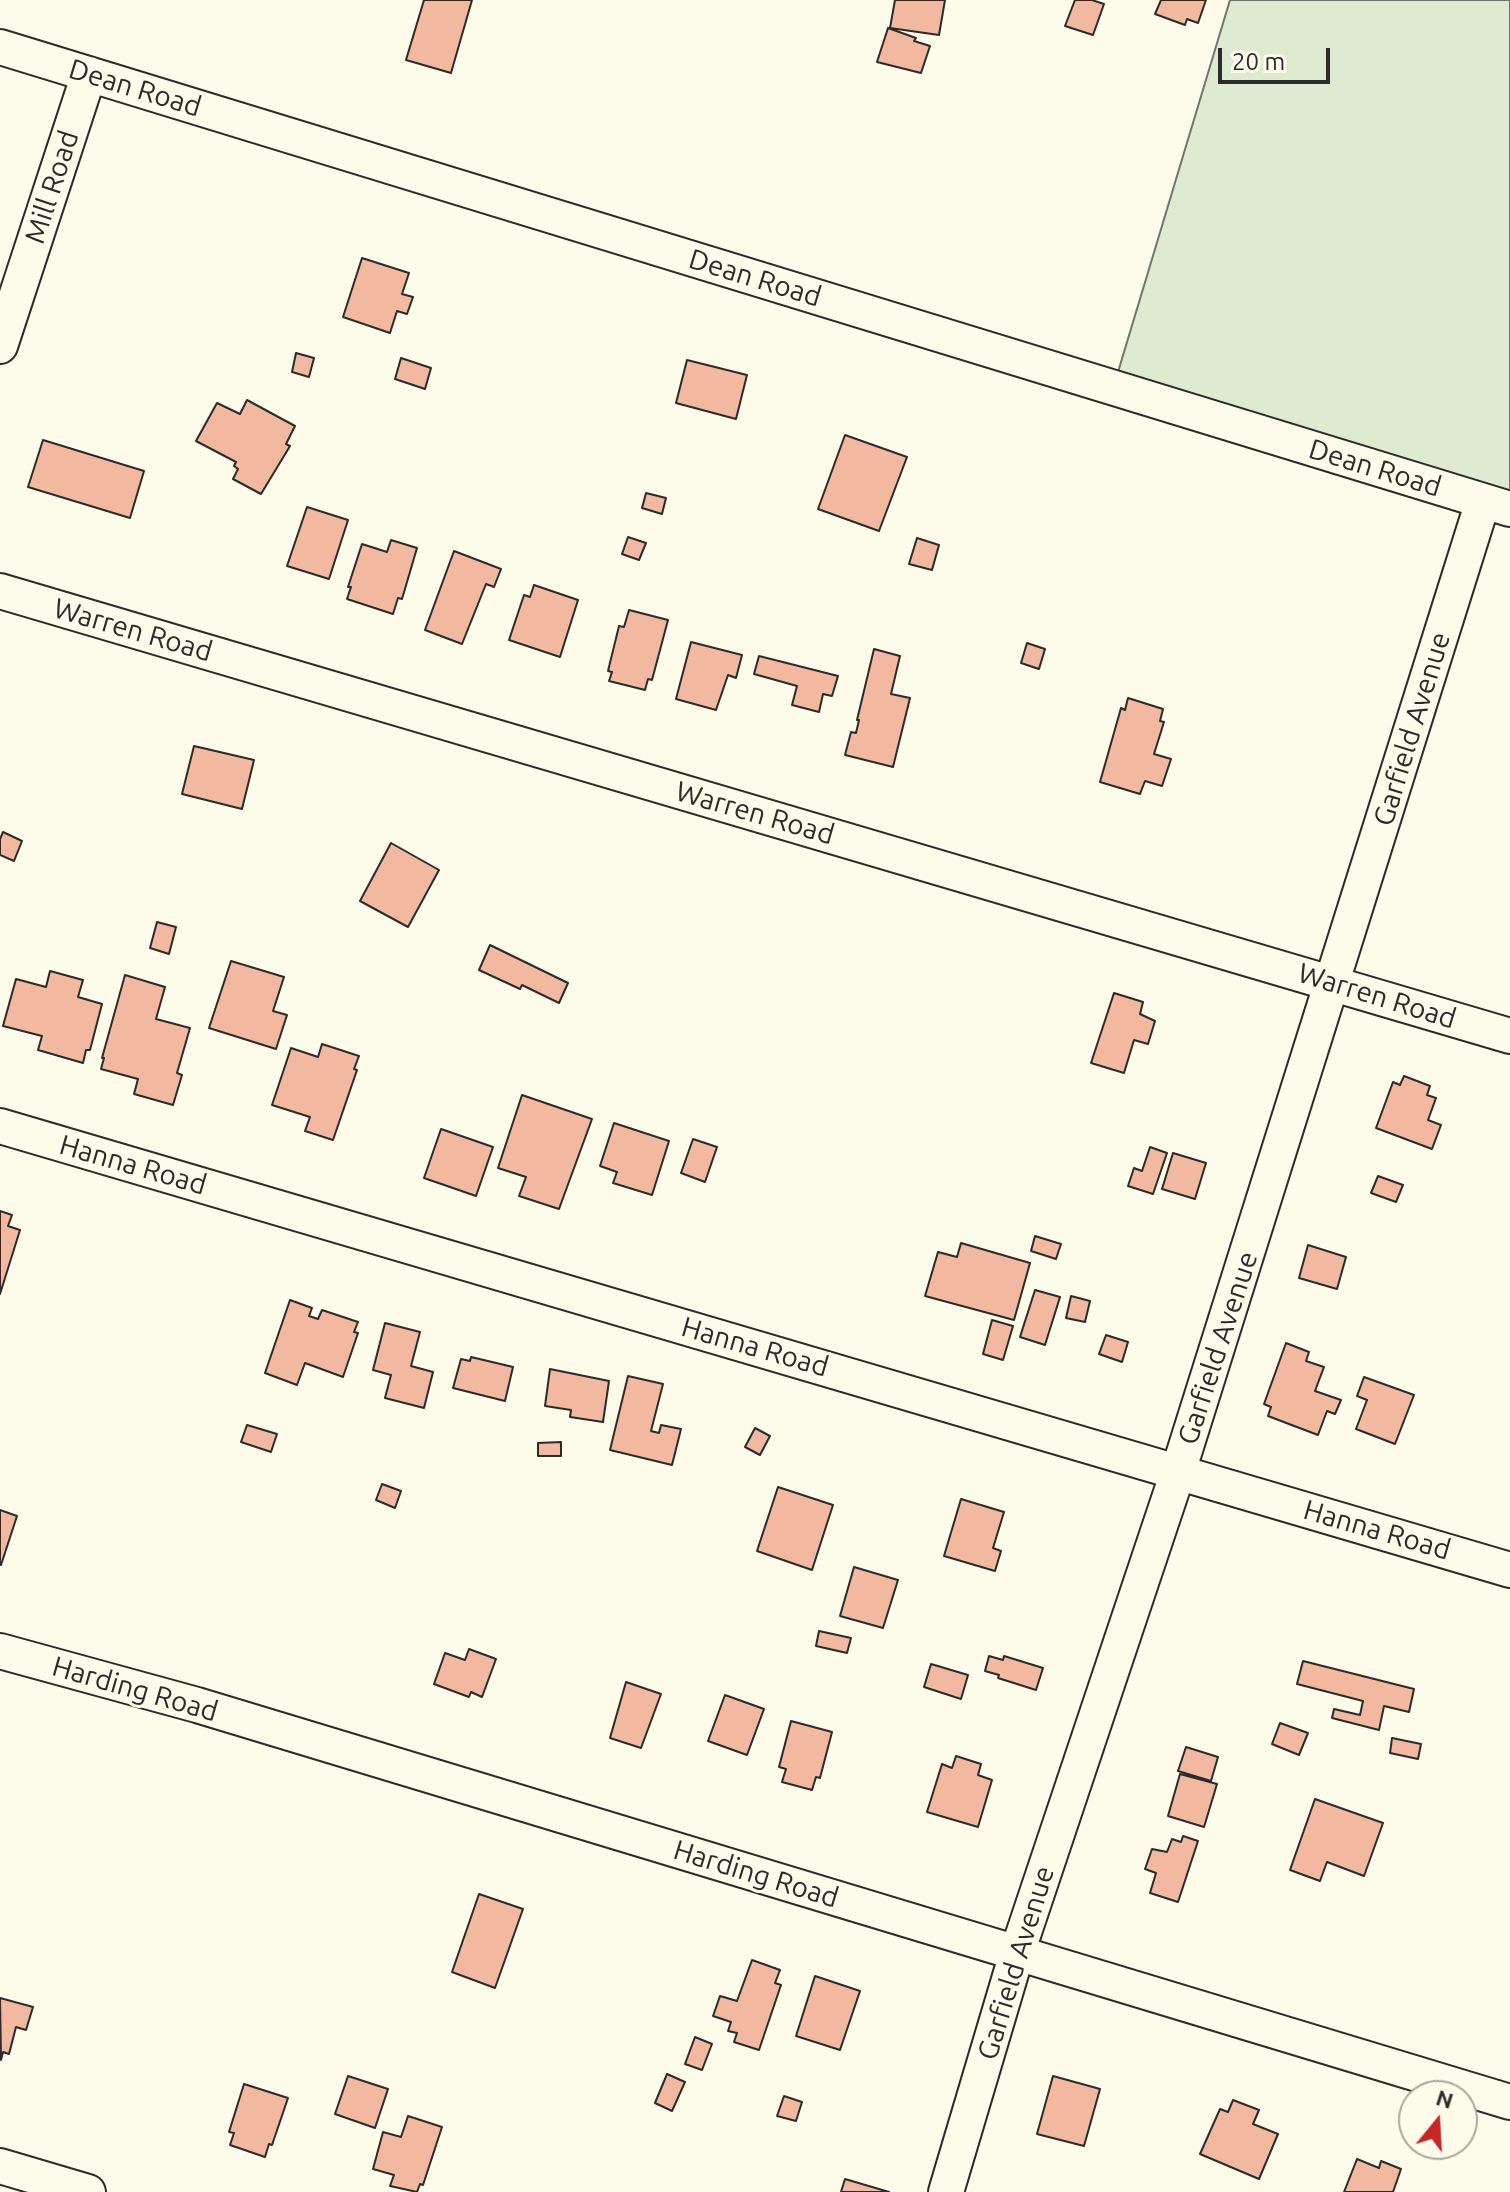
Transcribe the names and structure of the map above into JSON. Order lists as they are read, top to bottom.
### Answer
{
  "streets": {
    "street": [
      "Dean Road",
      "Mill Road",
      "Warren Road",
      "Garfield Avenue",
      "Hanna Road",
      "Harding Road"
    ]
  },
  "crossings": [
    ["Dean Road", "Mill Road"],
    ["Dean Road", "Garfield Avenue"],
    ["Warren Road", "Garfield Avenue"],
    ["Garfield Avenue", "Hanna Road"],
    ["Garfield Avenue", "Harding Road"]
  ],
  "scale_bar": "20 m",
  "north": "top"
}
